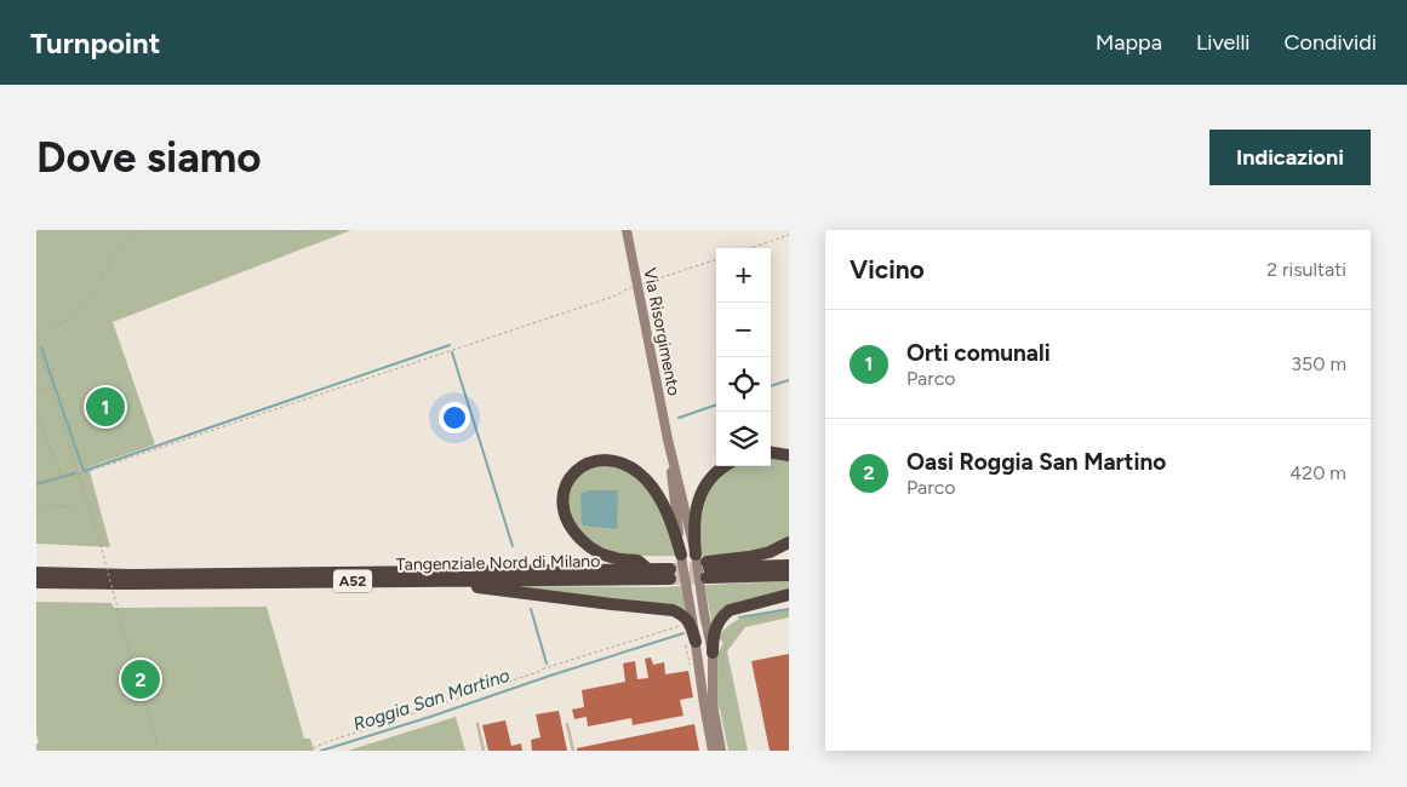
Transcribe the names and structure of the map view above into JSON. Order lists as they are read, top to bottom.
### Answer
{
  "streets": {
    "highway": ["Tangenziale Nord di Milano", "A52"],
    "street": ["Via Risorgimento"]
  },
  "crossings": [
    ["Via Risorgimento", "A52"],
    ["Tangenziale Nord di Milano", "A52"]
  ],
  "water": ["Roggia San Martino"],
  "page": {
    "header": "Turnpoint",
    "nav": ["Mappa", "Livelli", "Condividi"],
    "buttons": "Indicazioni",
    "title": "Dove siamo",
    "heading": ["Vicino", "2 risultati"],
    "map_buttons": ["+", "−"],
    "list": [
      {
        "mark": "1",
        "name": "Orti comunali",
        "note": "Parco",
        "value": "350 m"
      },
      {
        "mark": "2",
        "name": "Oasi Roggia San Martino",
        "note": "Parco",
        "value": "420 m"
      }
    ],
    "pins": ["1", "2"]
  }
}
